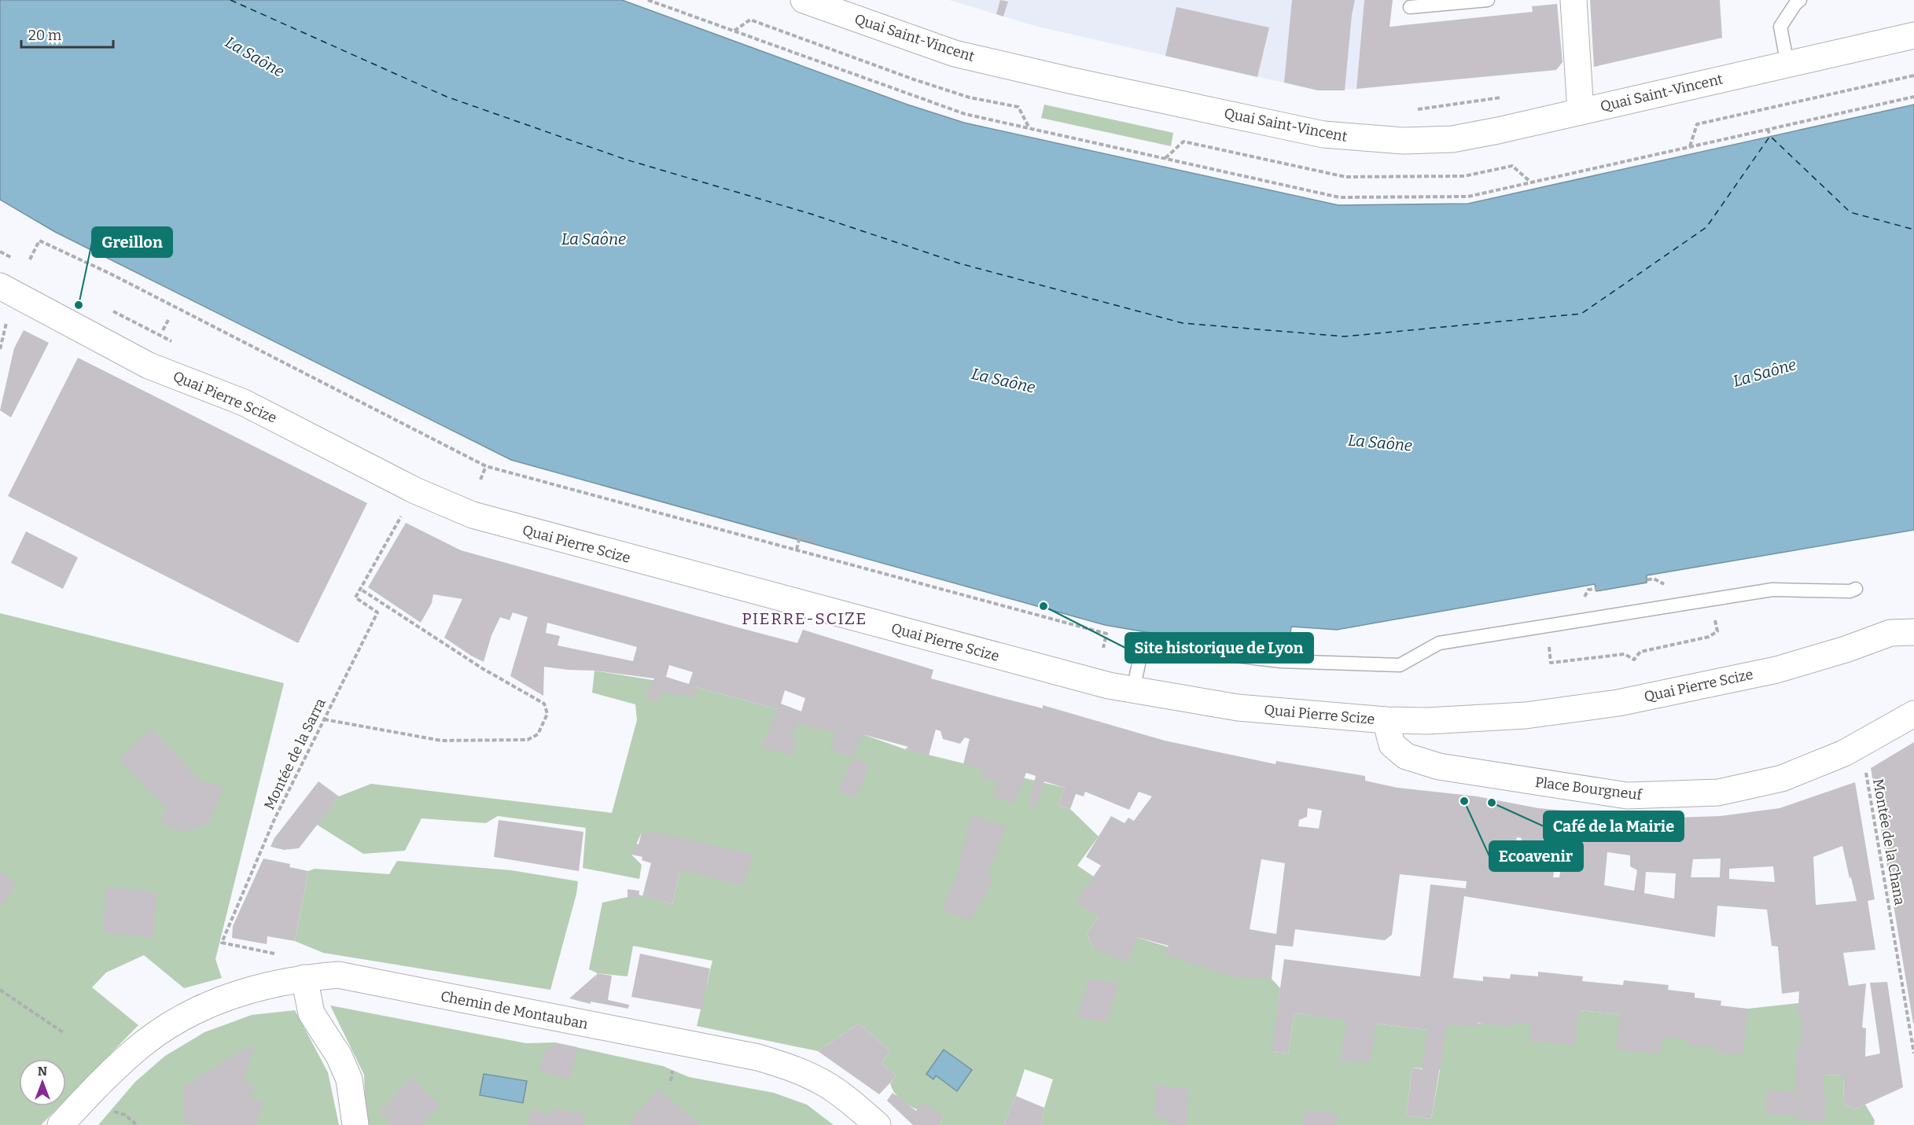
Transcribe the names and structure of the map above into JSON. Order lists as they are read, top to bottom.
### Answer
{
  "streets": {
    "main road": [
      "Quai Saint-Vincent",
      "Quai Pierre Scize",
      "Place Bourgneuf",
      "Chemin de Montauban"
    ],
    "path": ["Montée de la Sarra", "Montée de la Chana"]
  },
  "crossings": [
    ["Quai Pierre Scize", "Place Bourgneuf"]
  ],
  "districts": ["PIERRE-SCIZE"],
  "water": ["La Saône"],
  "places": [
    "Greillon",
    "Site historique de Lyon",
    "Ecoavenir",
    "Café de la Mairie"
  ],
  "scale_bar": "20 m",
  "north": "top"
}
